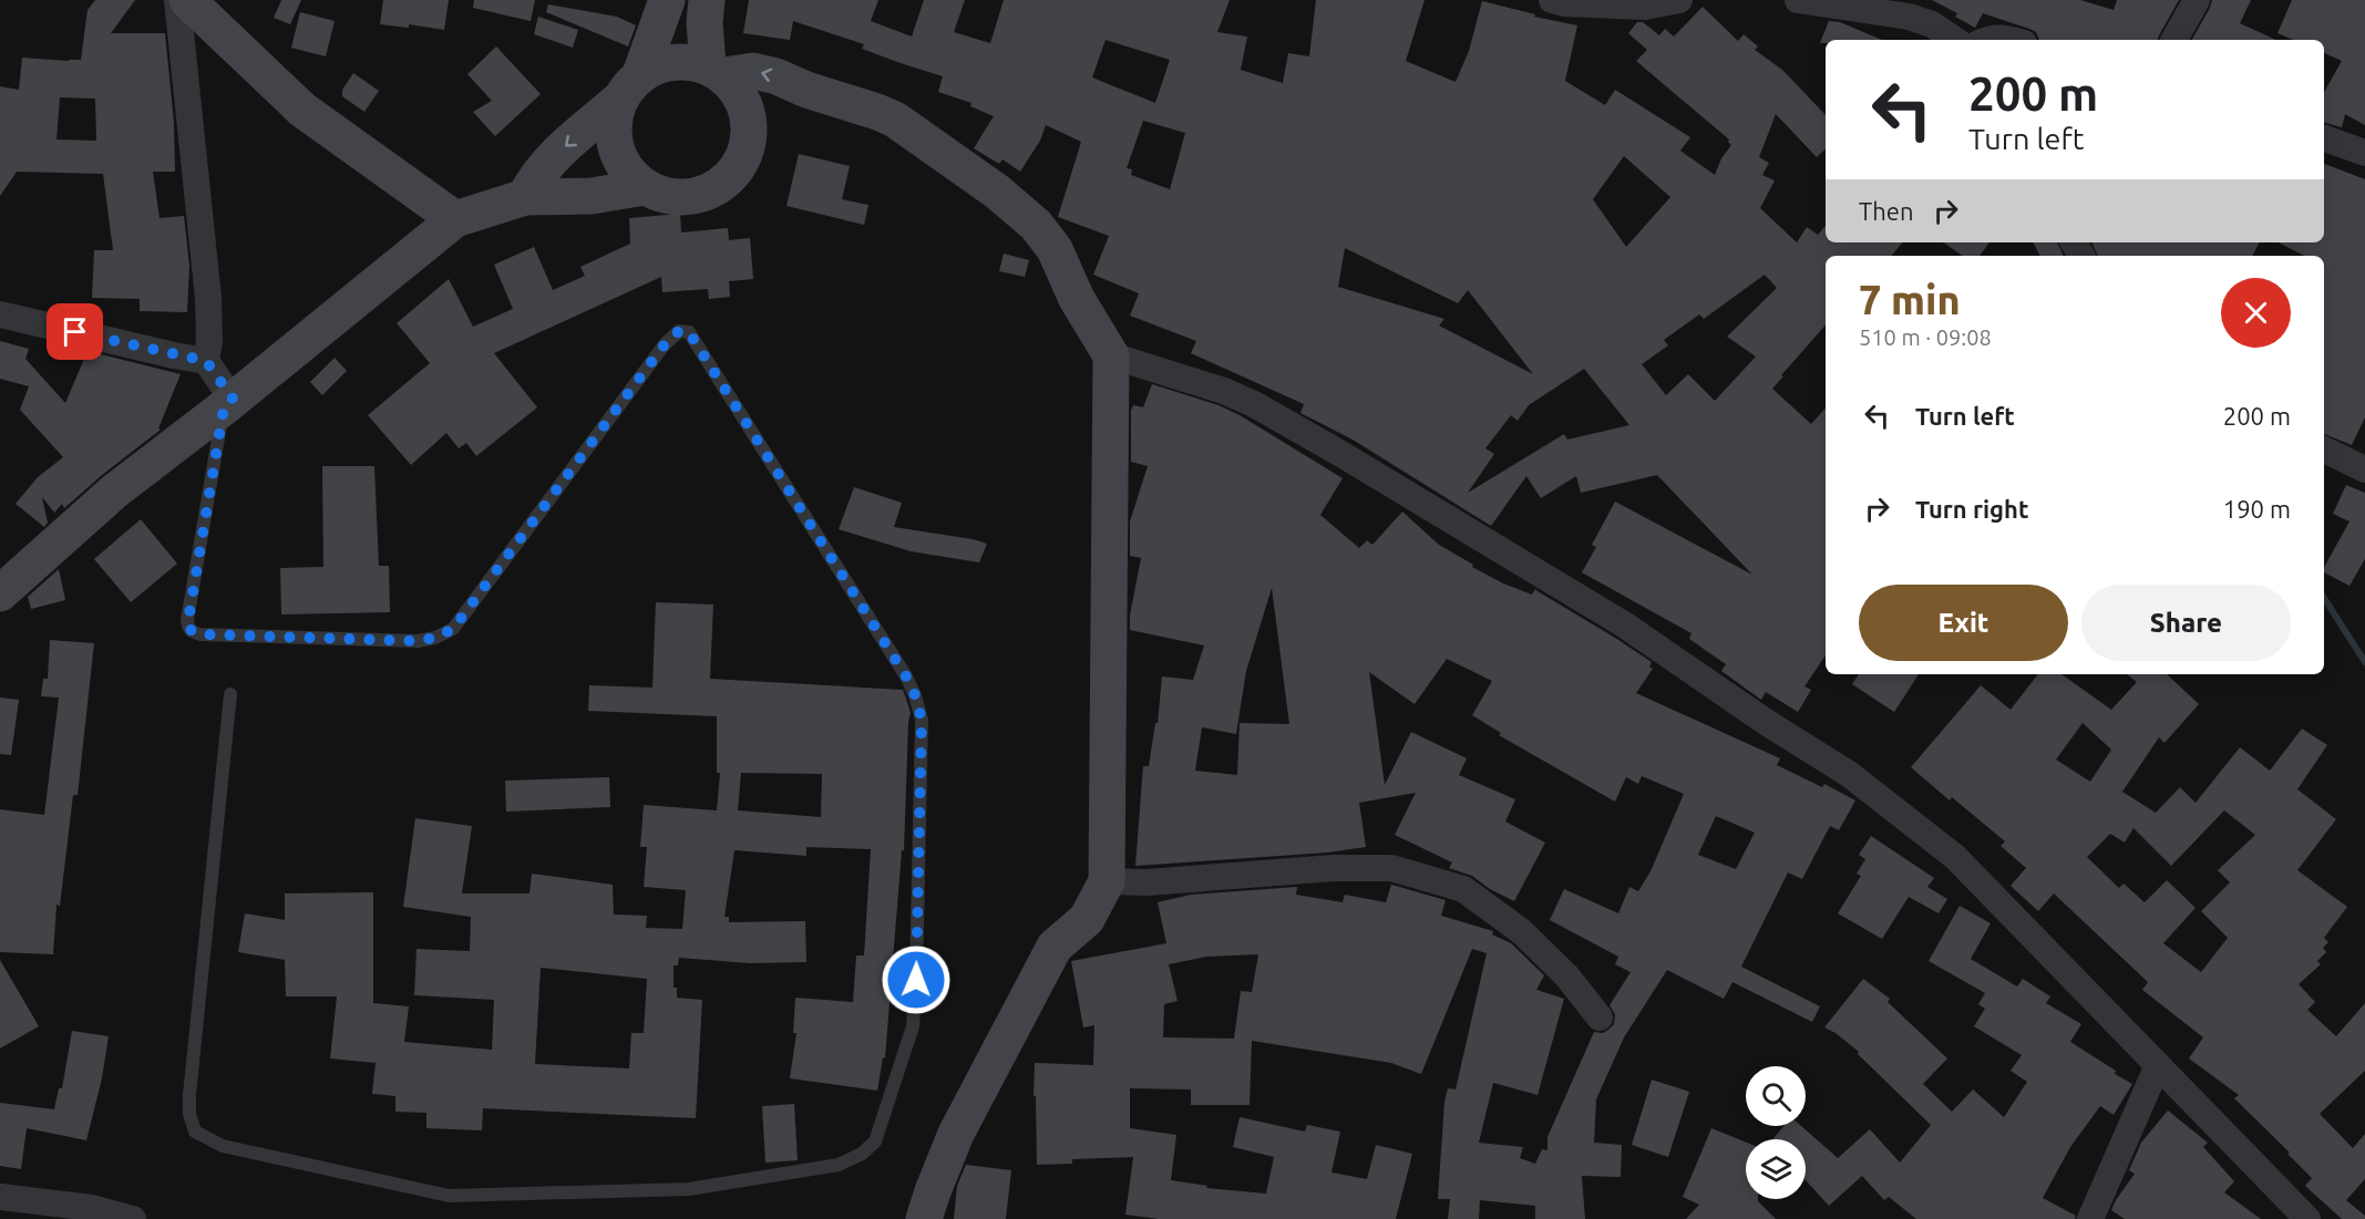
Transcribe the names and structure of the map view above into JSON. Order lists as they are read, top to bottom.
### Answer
{
  "page": {
    "turn": ["200 m", "Turn left"],
    "then": "Then",
    "heading": ["7 min", "510 m · 09:08"],
    "list": [
      {
        "name": "Turn left",
        "value": "200 m"
      },
      {
        "name": "Turn right",
        "value": "190 m"
      }
    ],
    "buttons": ["Exit", "Share"]
  }
}
